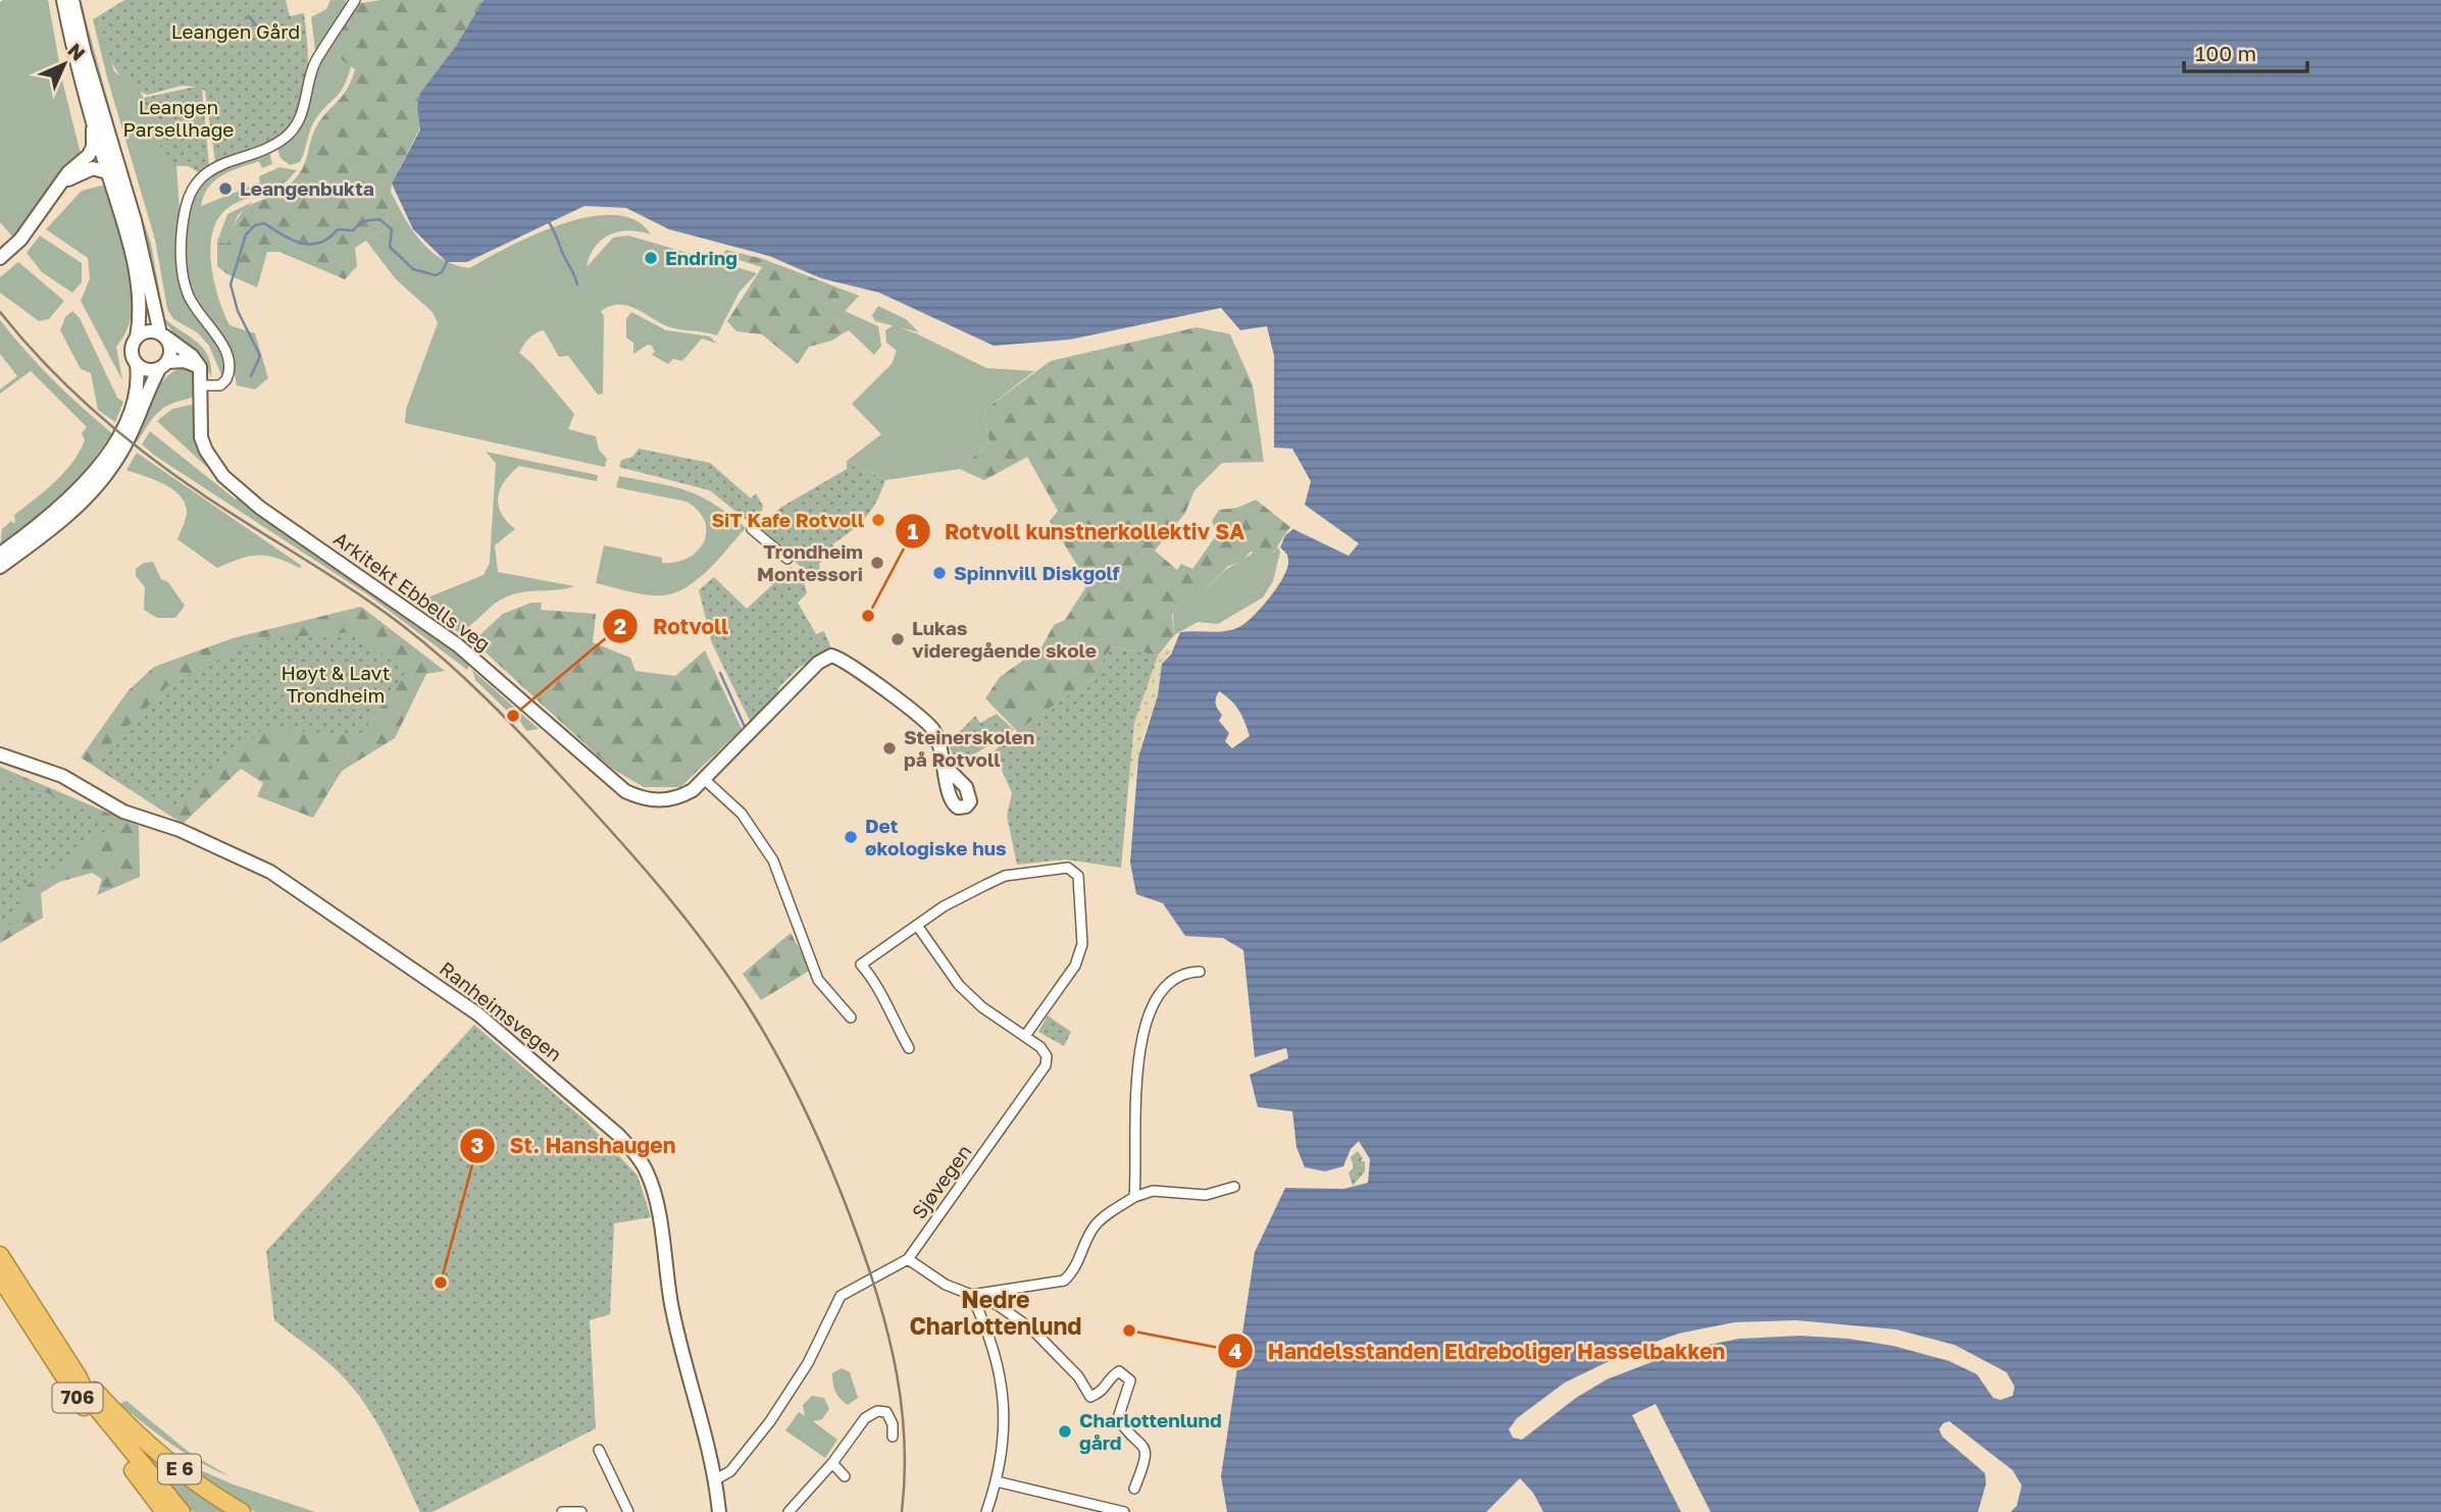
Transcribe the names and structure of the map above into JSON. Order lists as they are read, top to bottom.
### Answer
{
  "streets": {
    "highway": ["706", "E 6"],
    "street": ["Arkitekt Ebbells veg", "Ranheimsvegen", "Sjøvegen"]
  },
  "crossings": [
    ["Ranheimsvegen", "Sjøvegen"],
    ["706", "E 6"]
  ],
  "districts": ["Nedre Charlottenlund"],
  "parks": ["Leangen Gård", "Leangen Parsellhage", "Høyt & Lavt Trondheim"],
  "places": [
    "Leangenbukta",
    "Endring",
    "SiT Kafe Rotvoll",
    "Trondheim Montessori",
    "Spinnvill Diskgolf",
    "Rotvoll kunstnerkollektiv SA",
    "Lukas videregående skole",
    "Rotvoll",
    "Steinerskolen på Rotvoll",
    "Det økologiske hus",
    "St. Hanshaugen",
    "Handelsstanden Eldreboliger Hasselbakken",
    "Charlottenlund gård"
  ],
  "scale_bar": "100 m",
  "north": "top right"
}
